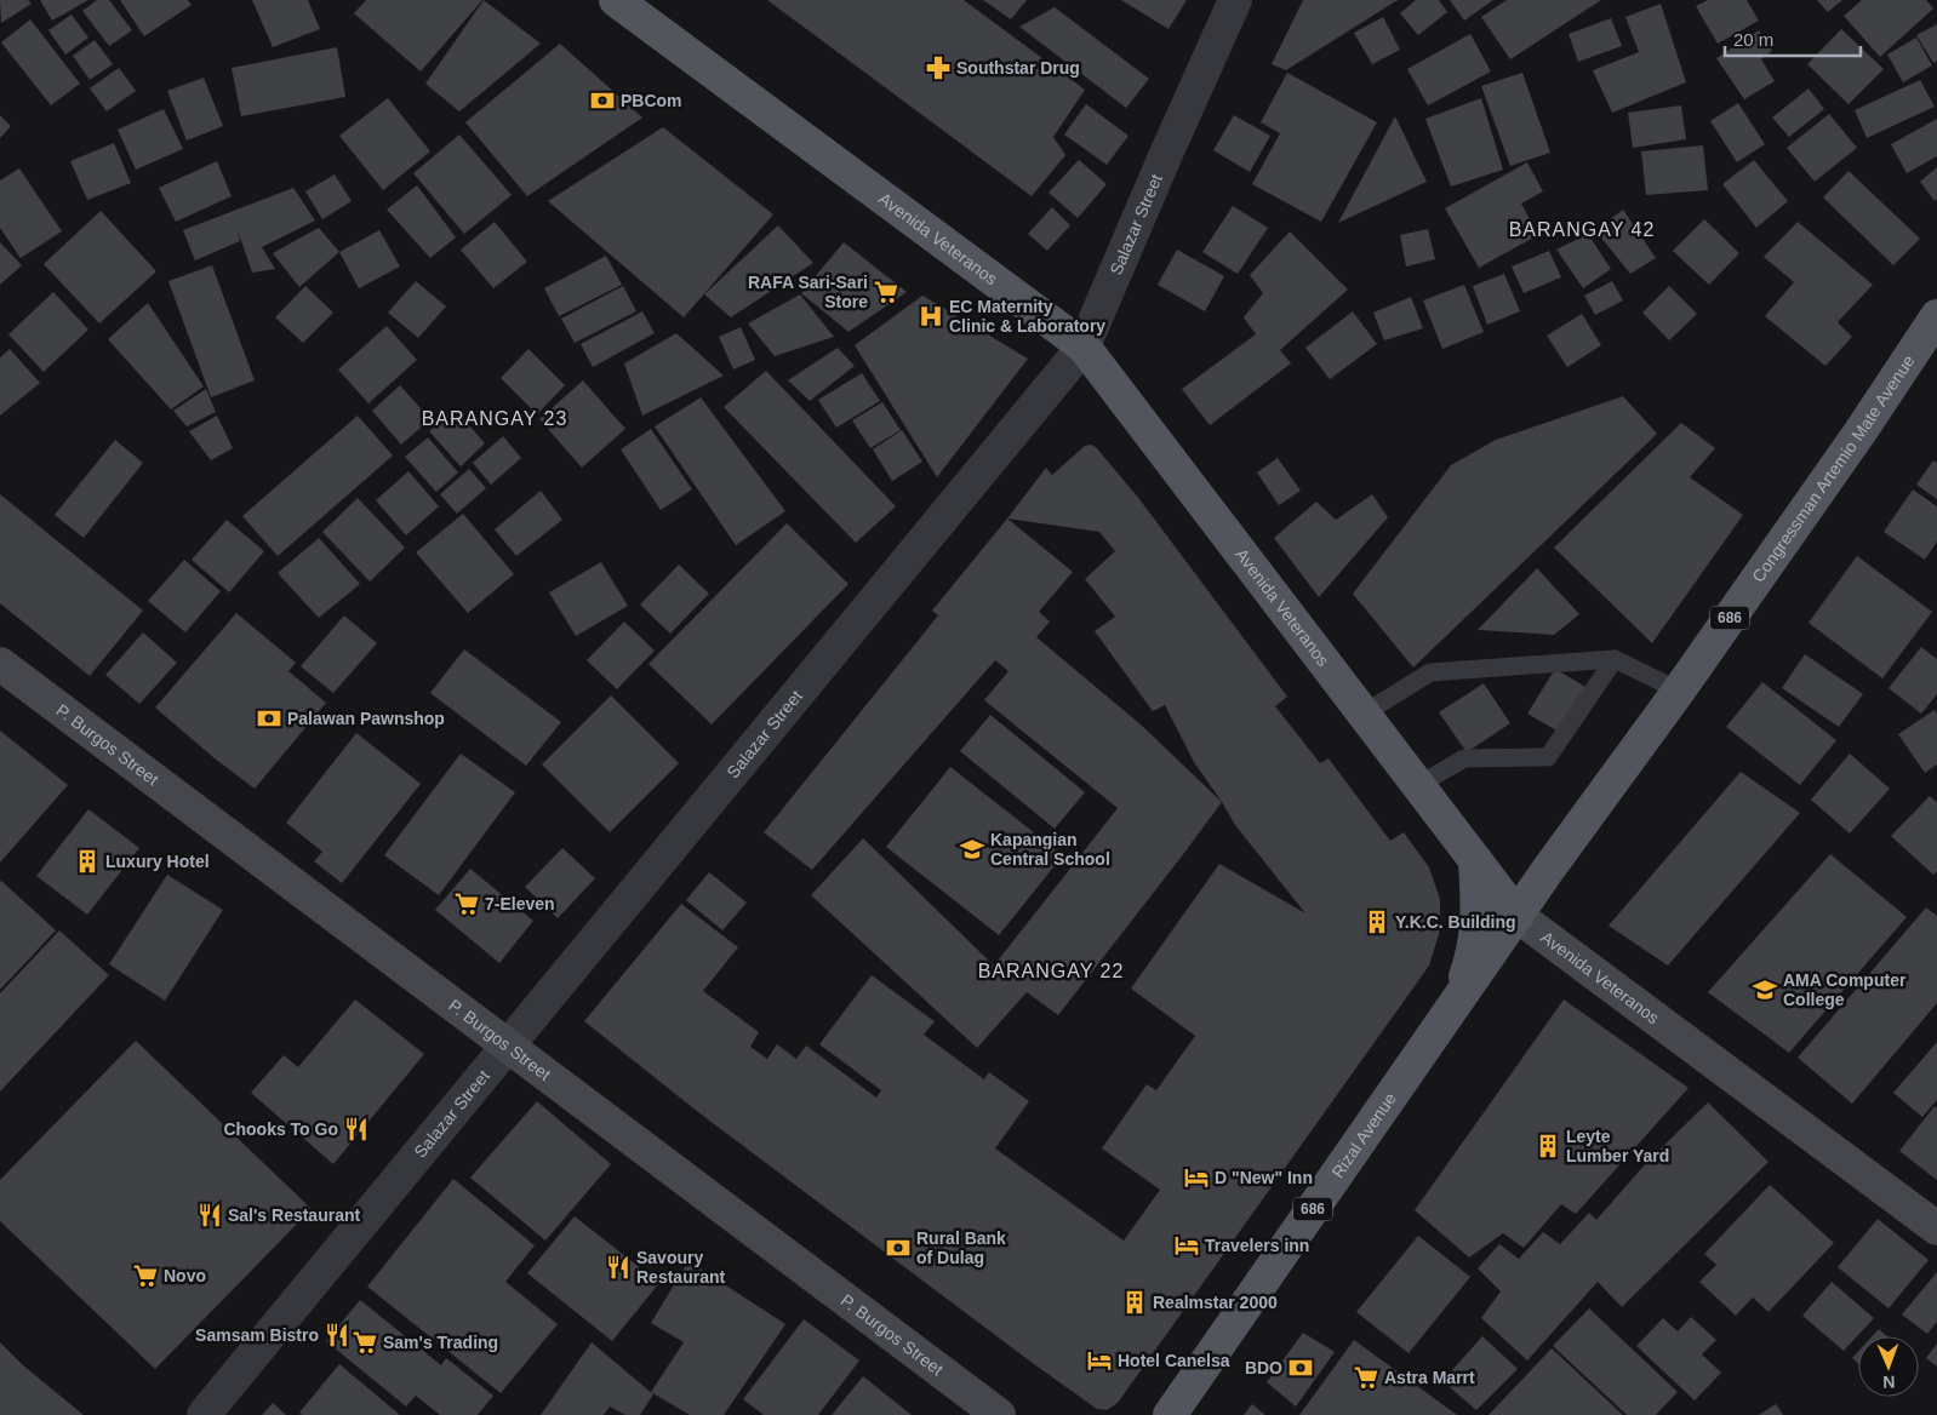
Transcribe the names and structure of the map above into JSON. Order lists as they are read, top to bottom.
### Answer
{
  "streets": {
    "main road": [
      "Avenida Veteranos",
      "Congressman Artemio Mate Avenue",
      "686",
      "P. Burgos Street",
      "Rizal Avenue"
    ],
    "street": ["Salazar Street"]
  },
  "crossings": [
    ["Salazar Street", "Avenida Veteranos"],
    ["Salazar Street", "P. Burgos Street"],
    ["Avenida Veteranos", "Congressman Artemio Mate Avenue"],
    ["Avenida Veteranos", "Rizal Avenue"],
    ["Congressman Artemio Mate Avenue", "Rizal Avenue"]
  ],
  "districts": ["BARANGAY 42", "BARANGAY 23", "BARANGAY 22"],
  "places": {
    "pharmacy": ["Southstar Drug"],
    "bank": [
      "PBCom",
      "Palawan Pawnshop",
      "Rural Bank of Dulag",
      "BDO"
    ],
    "supermarket": [
      "RAFA Sari-Sari Store",
      "7-Eleven",
      "Novo",
      "Sam's Trading",
      "Astra Marrt"
    ],
    "hospital": ["EC Maternity Clinic & Laboratory"],
    "school or university": ["Kapangian Central School", "AMA Computer College"],
    "building": [
      "Luxury Hotel",
      "Y.K.C. Building",
      "Leyte Lumber Yard",
      "Realmstar 2000"
    ],
    "restaurant": [
      "Chooks To Go",
      "Sal's Restaurant",
      "Savoury Restaurant",
      "Samsam Bistro"
    ],
    "hotel": ["D \"New\" Inn", "Travelers inn", "Hotel Canelsa"]
  },
  "scale_bar": "20 m",
  "north": "bottom"
}
